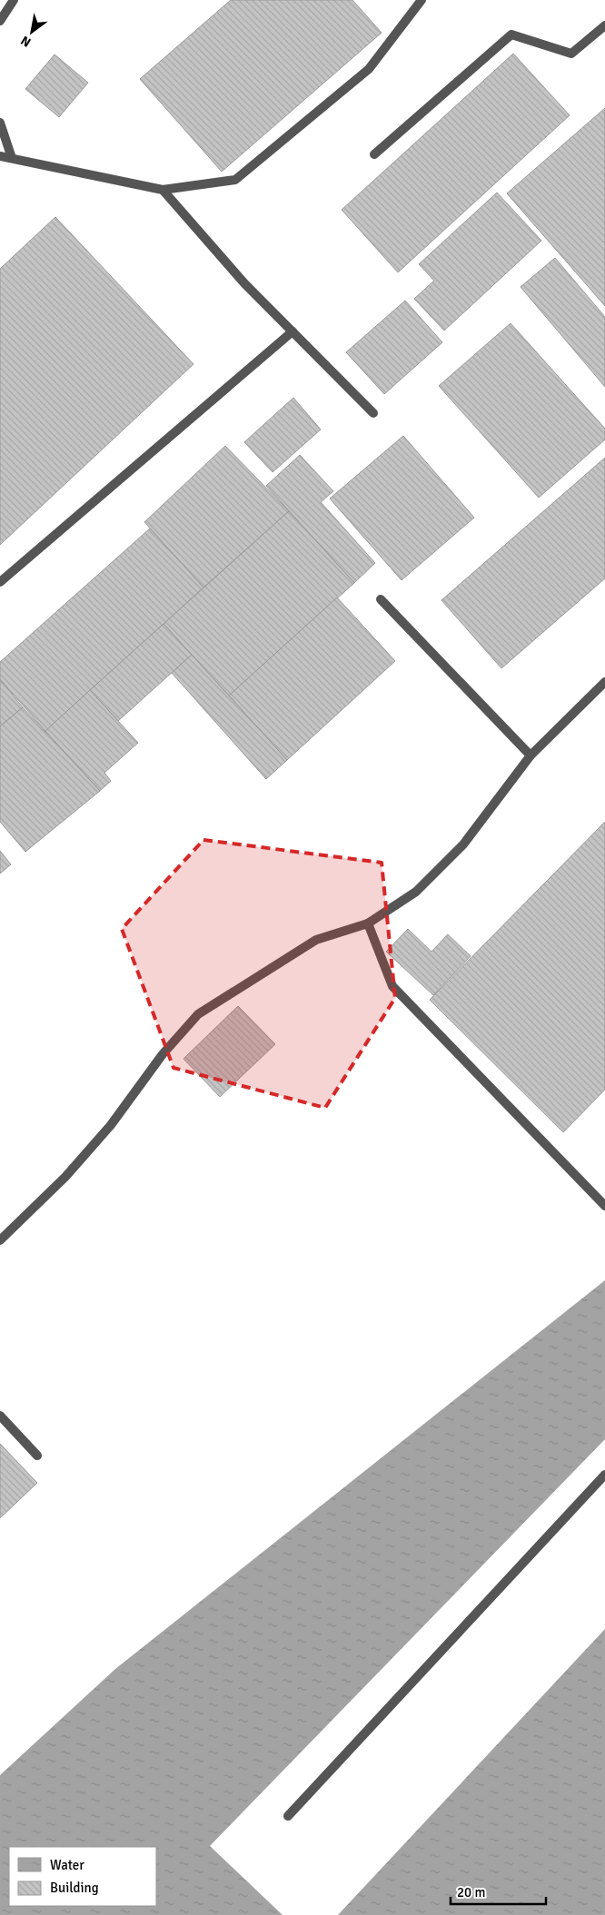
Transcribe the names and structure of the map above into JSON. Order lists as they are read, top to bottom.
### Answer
{
  "legend": ["Water", "Building"],
  "scale_bar": "20 m",
  "north": "bottom left"
}
